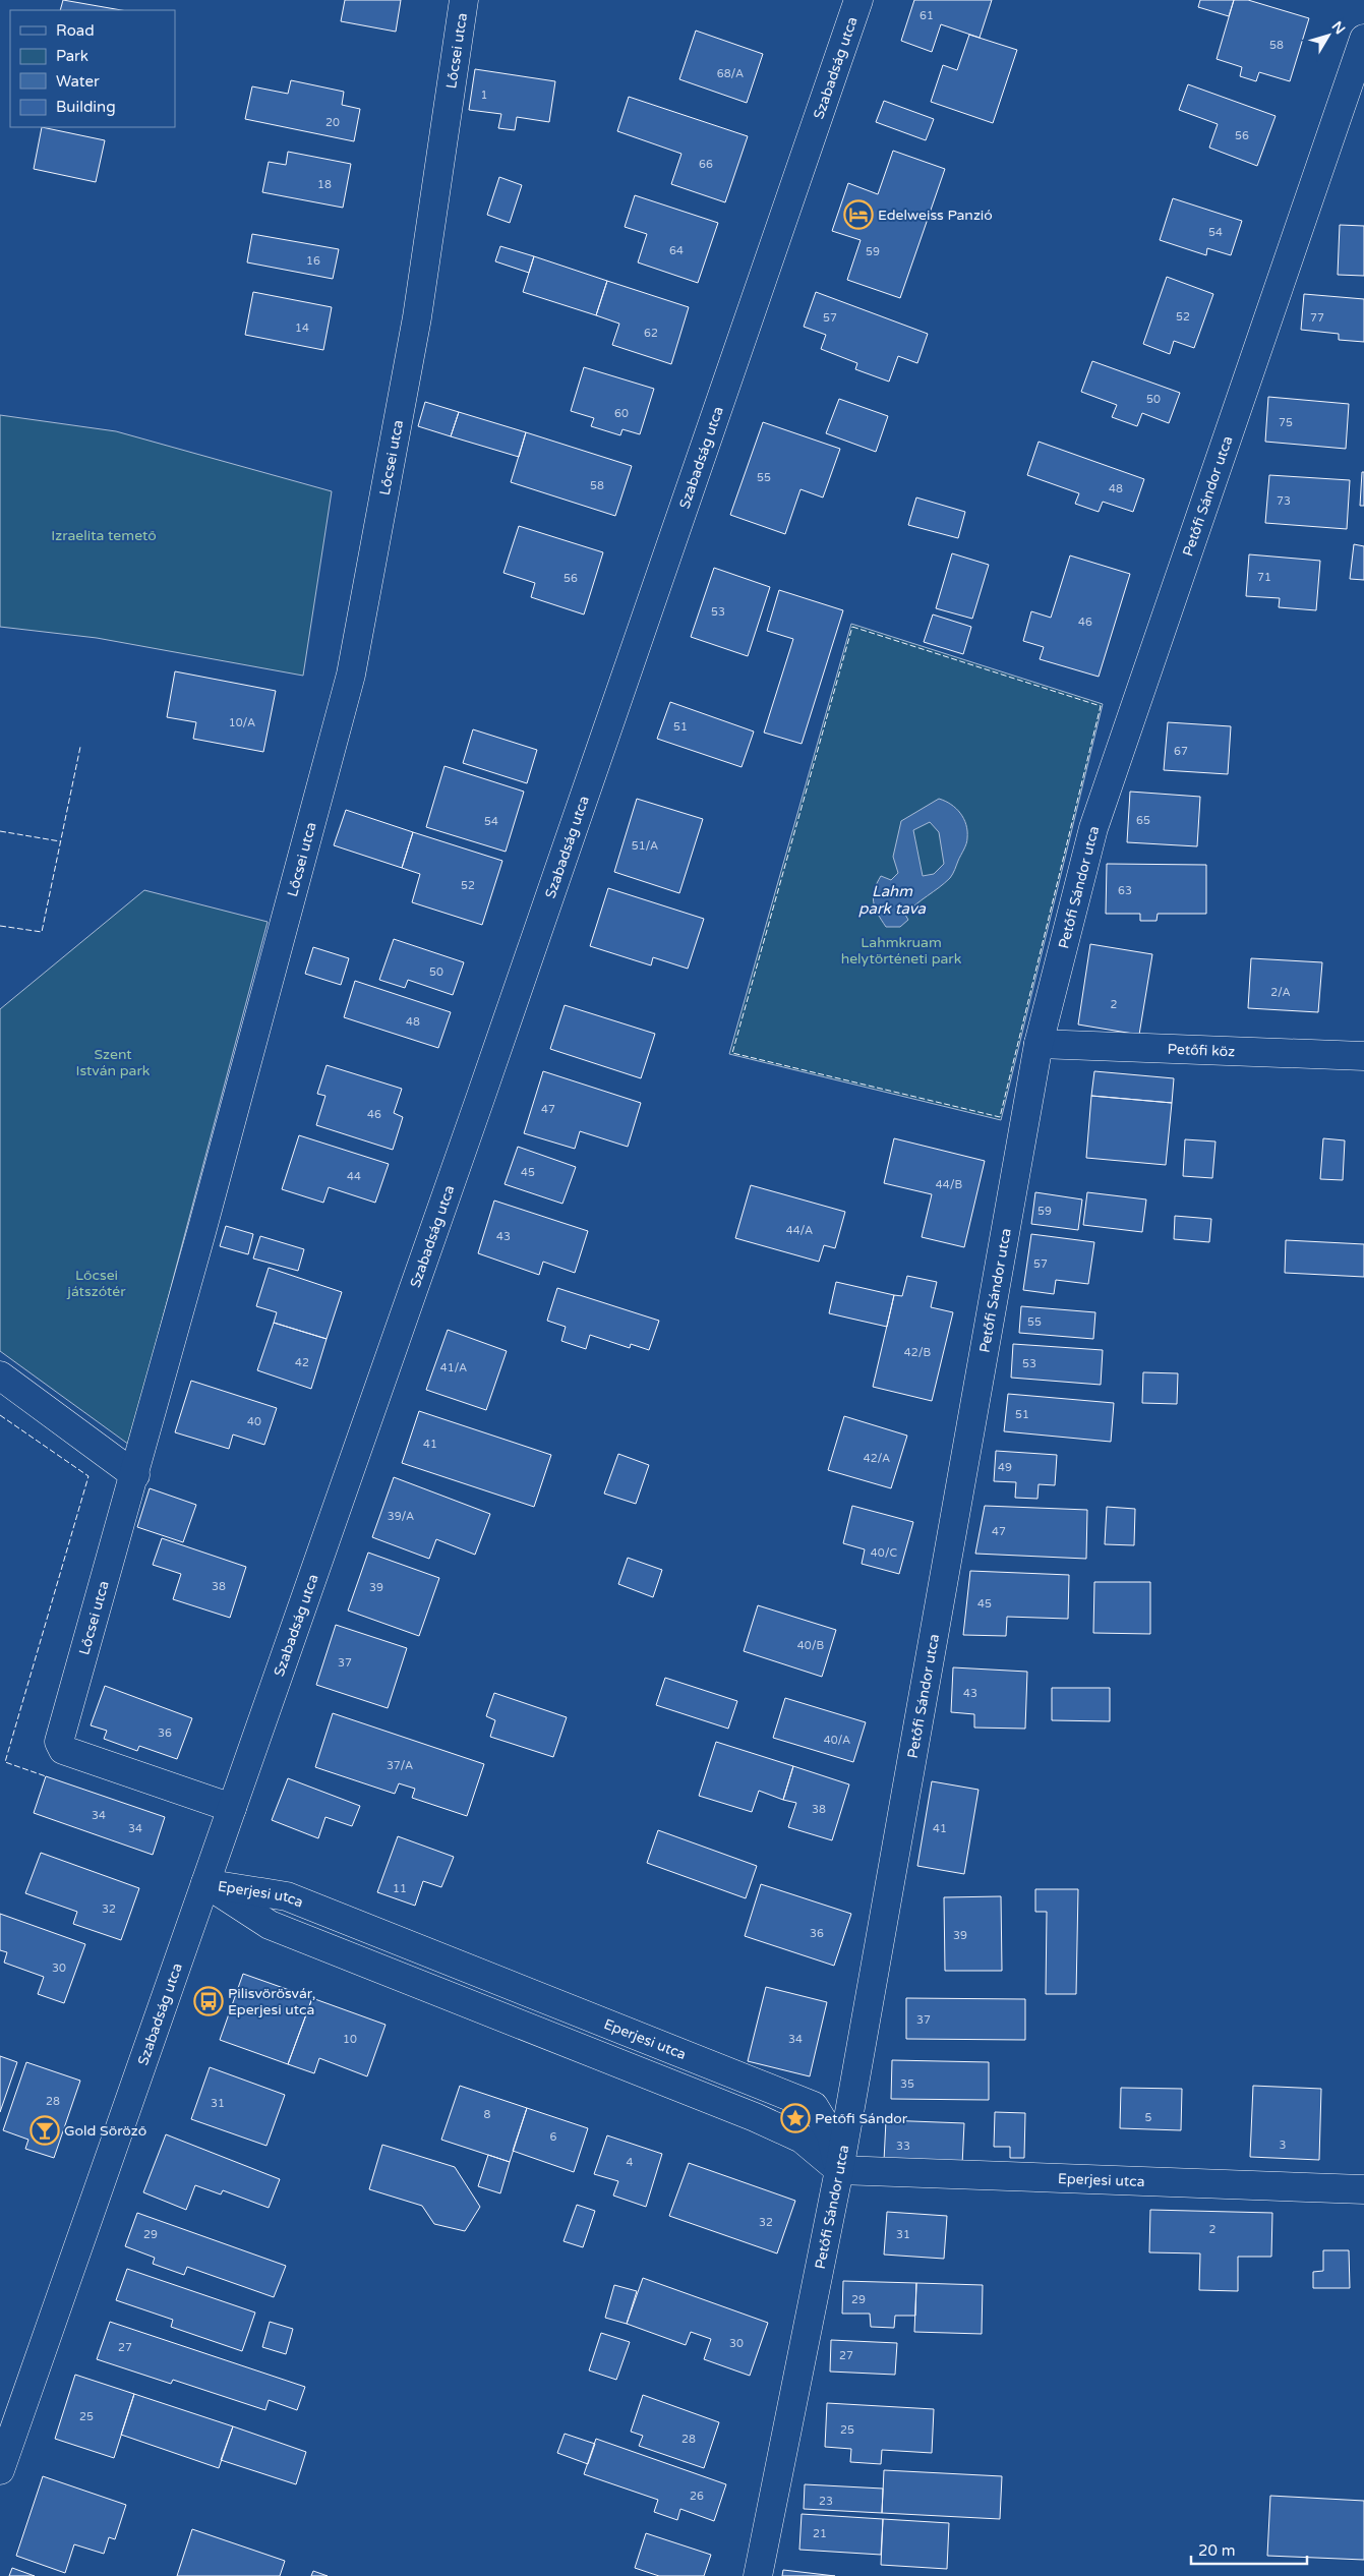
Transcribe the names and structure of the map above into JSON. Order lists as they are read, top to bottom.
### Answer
{
  "streets": {
    "street": [
      "Lőcsei utca",
      "Szabadság utca",
      "Petőfi Sándor utca",
      "Petőfi köz",
      "Eperjesi utca"
    ]
  },
  "crossings": [
    ["Lőcsei utca", "Szabadság utca"],
    ["Szabadság utca", "Eperjesi utca"],
    ["Petőfi Sándor utca", "Petőfi köz"],
    ["Petőfi Sándor utca", "Eperjesi utca"]
  ],
  "water": ["Lahm park tava"],
  "parks": [
    "Izraelita temető",
    "Lahmkruam helytörténeti park",
    "Szent István park",
    "Lőcsei játszótér"
  ],
  "places": {
    "hotel": ["Edelweiss Panzió"],
    "bus stop": ["Pilisvörösvár, Eperjesi utca"],
    "place": ["Petőfi Sándor"],
    "bar": ["Gold Söröző"]
  },
  "house_numbers": [
    "61",
    "58",
    "68/A",
    "1",
    "20",
    "56",
    "66",
    "18",
    "54",
    "64",
    "59",
    "16",
    "52",
    "57",
    "77",
    "14",
    "62",
    "50",
    "60",
    "75",
    "55",
    "58",
    "48",
    "73",
    "71",
    "56",
    "53",
    "46",
    "10/A",
    "51",
    "67",
    "65",
    "54",
    "51/A",
    "52",
    "63",
    "50",
    "2/A",
    "2",
    "48",
    "47",
    "46",
    "45",
    "44",
    "44/B",
    "59",
    "44/A",
    "43",
    "57",
    "55",
    "42/B",
    "42",
    "53",
    "41/A",
    "51",
    "40",
    "41",
    "42/A",
    "49",
    "39/A",
    "47",
    "40/C",
    "38",
    "39",
    "45",
    "40/B",
    "37",
    "43",
    "36",
    "40/A",
    "37/A",
    "38",
    "34",
    "34",
    "41",
    "11",
    "32",
    "36",
    "39",
    "30",
    "37",
    "10",
    "34",
    "35",
    "28",
    "31",
    "8",
    "5",
    "6",
    "3",
    "33",
    "4",
    "32",
    "2",
    "29",
    "31",
    "29",
    "30",
    "27",
    "27",
    "25",
    "25",
    "28",
    "26",
    "23",
    "21"
  ],
  "legend": [
    "Road",
    "Park",
    "Water",
    "Building"
  ],
  "scale_bar": "20 m",
  "north": "top right"
}
